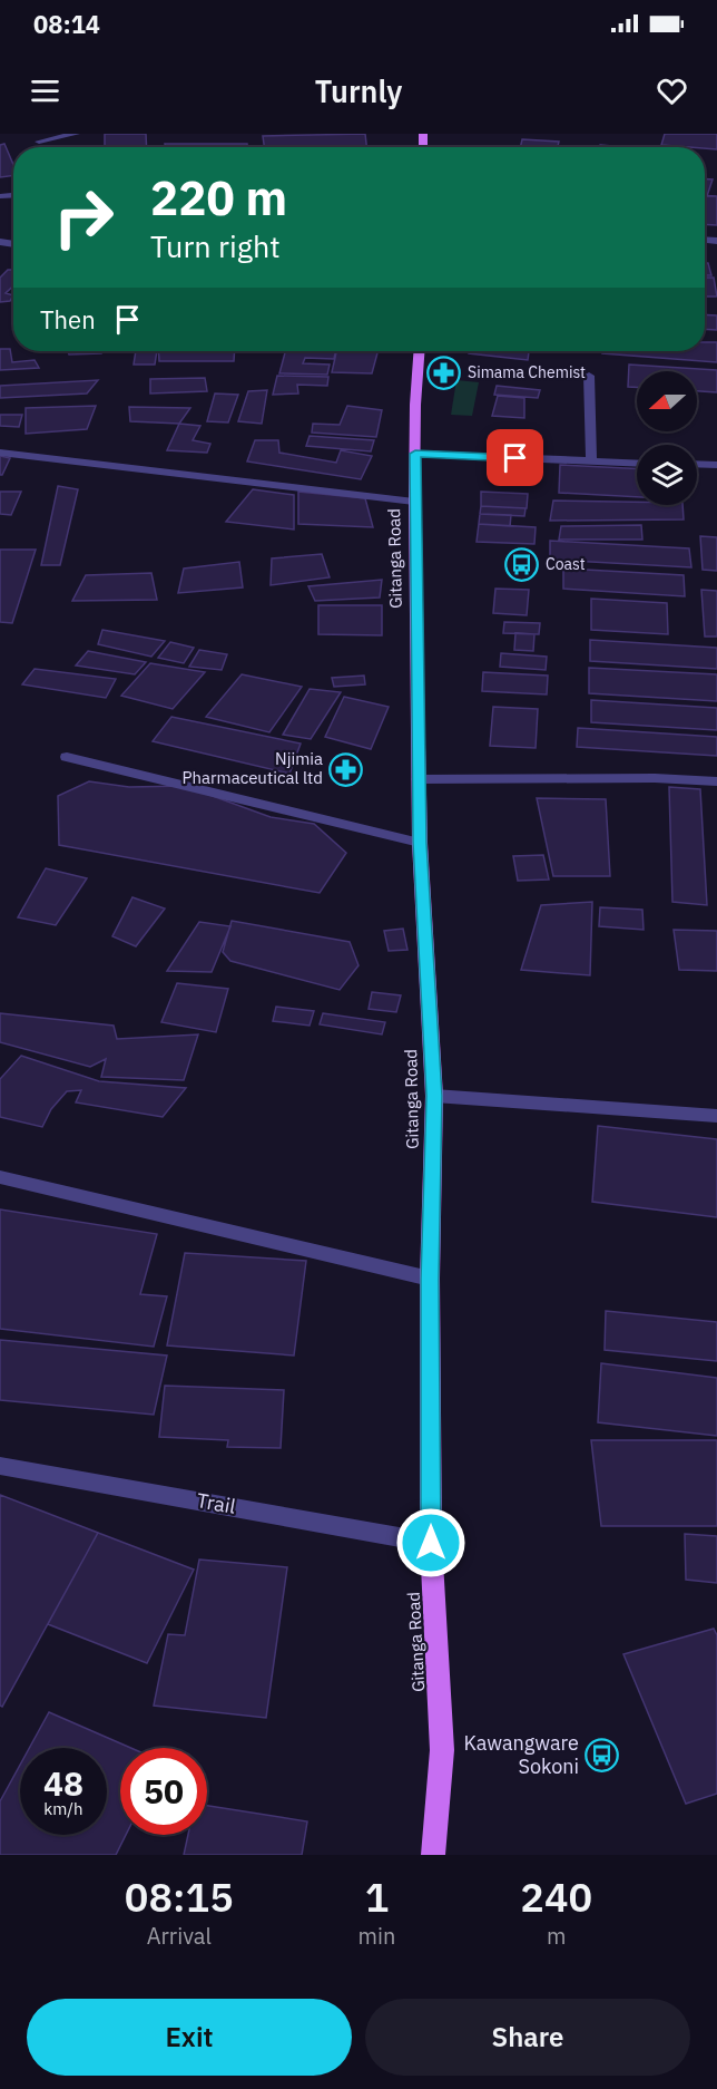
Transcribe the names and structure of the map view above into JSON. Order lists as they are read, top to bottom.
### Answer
{
  "streets": {
    "main road": ["Gitanga Road"],
    "street": ["Trail"]
  },
  "crossings": [
    ["Gitanga Road", "Trail"]
  ],
  "places": {
    "pharmacy": ["Simama Chemist", "Njimia Pharmaceutical ltd"],
    "bus stop": ["Coast", "Kawangware Sokoni"]
  },
  "north": "left",
  "page": {
    "status": "08:14",
    "header": "Turnly",
    "turn": ["220 m", "Turn right"],
    "then": "Then",
    "speed": "48 km/h",
    "limit": "50",
    "eta": [
      "08:15",
      "Arrival",
      "1",
      "min",
      "240",
      "m"
    ],
    "buttons": ["Exit", "Share"]
  }
}
